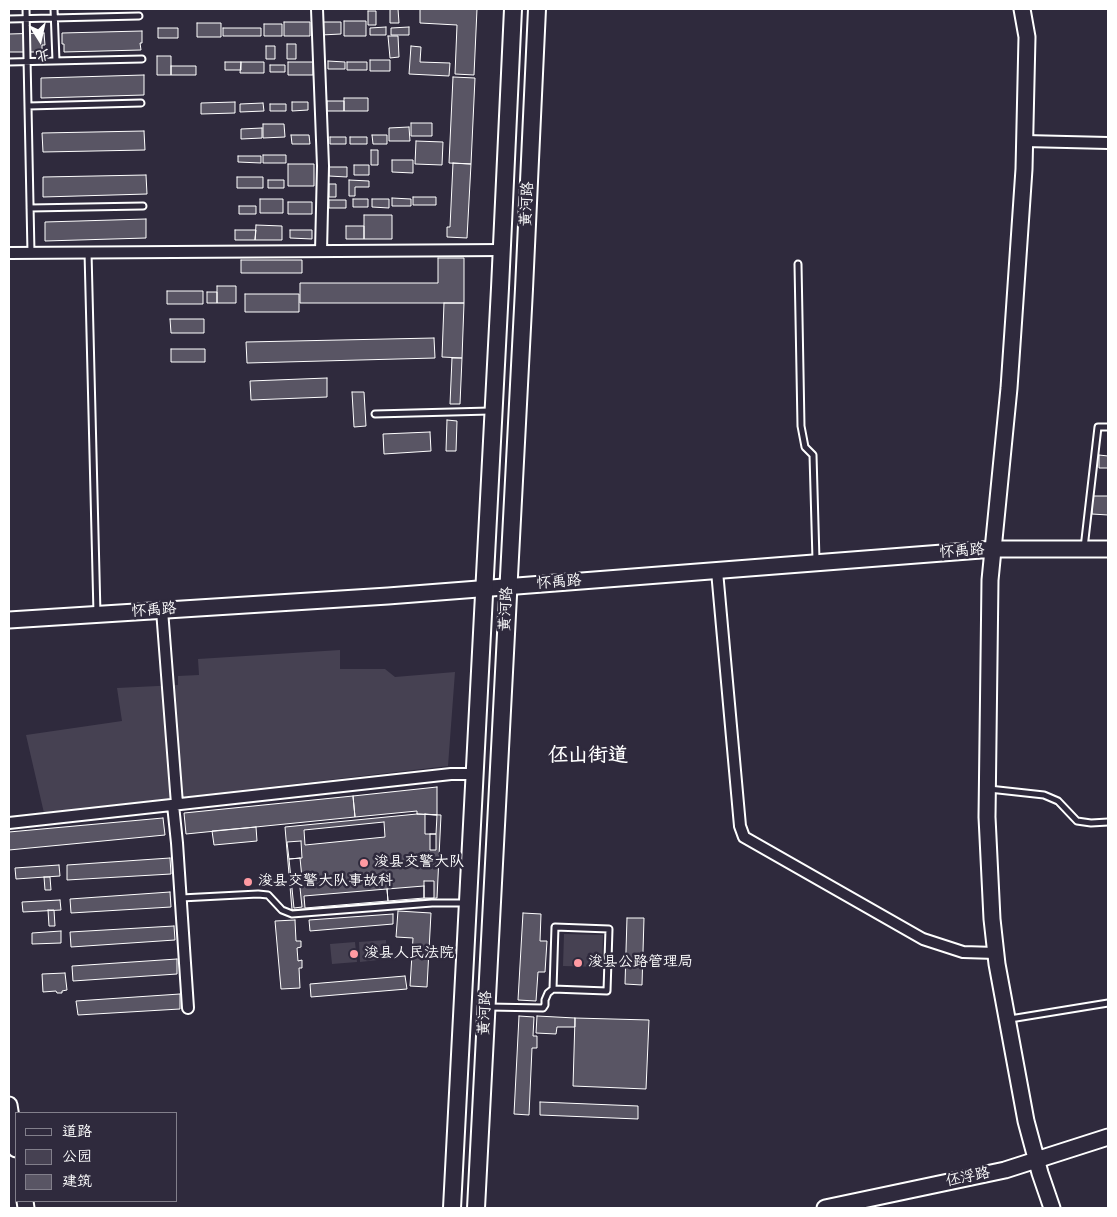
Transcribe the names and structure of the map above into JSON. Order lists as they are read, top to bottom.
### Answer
{
  "streets": {
    "main road": ["黄河路"],
    "street": ["怀禹路", "伾浮路"]
  },
  "crossings": [
    ["黄河路", "怀禹路"]
  ],
  "districts": ["伾山街道"],
  "places": [
    "浚县交警大队",
    "浚县交警大队事故科",
    "浚县人民法院",
    "浚县公路管理局"
  ],
  "legend": ["道路", "公园", "建筑"],
  "north": "bottom"
}
